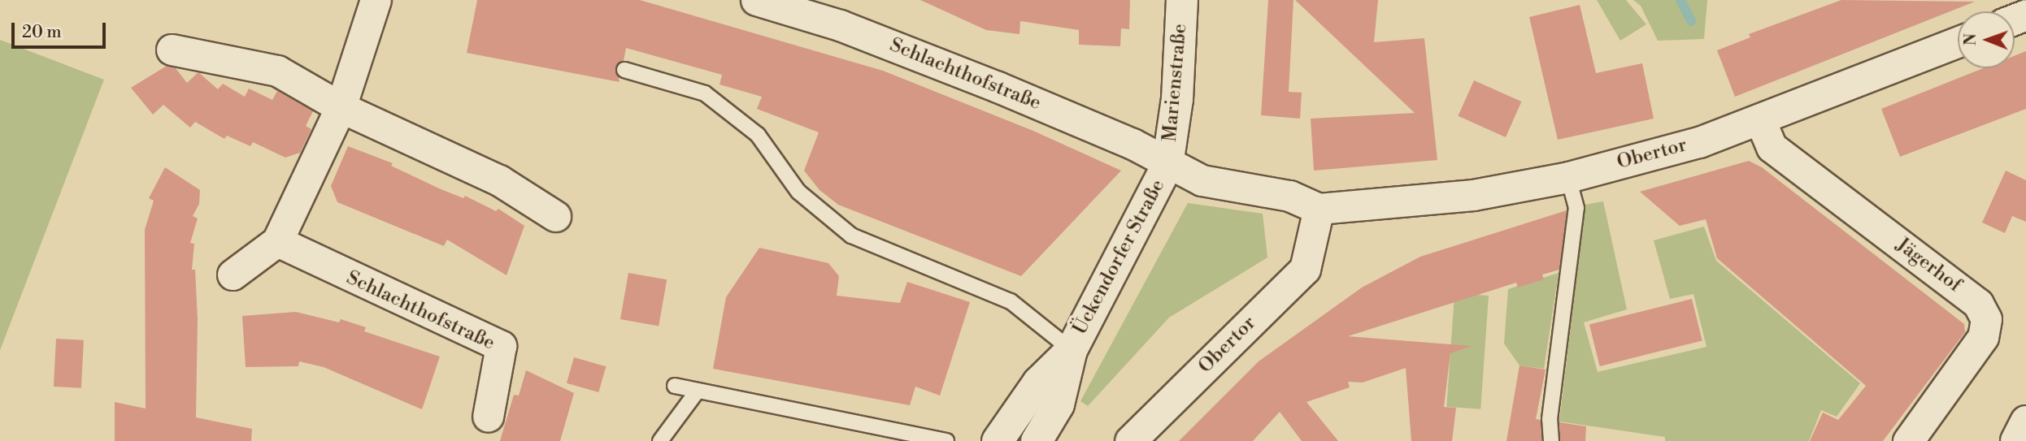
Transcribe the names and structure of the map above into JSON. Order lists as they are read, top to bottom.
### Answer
{
  "streets": {
    "main road": ["Marienstraße", "Ückendorfer Straße"],
    "street": ["Schlachthofstraße", "Obertor", "Jägerhof"]
  },
  "crossings": [
    ["Schlachthofstraße", "Marienstraße"],
    ["Schlachthofstraße", "Obertor"],
    ["Schlachthofstraße", "Ückendorfer Straße"],
    ["Marienstraße", "Obertor"],
    ["Marienstraße", "Ückendorfer Straße"],
    ["Obertor", "Ückendorfer Straße"],
    ["Obertor", "Jägerhof"]
  ],
  "scale_bar": "20 m",
  "north": "left"
}
